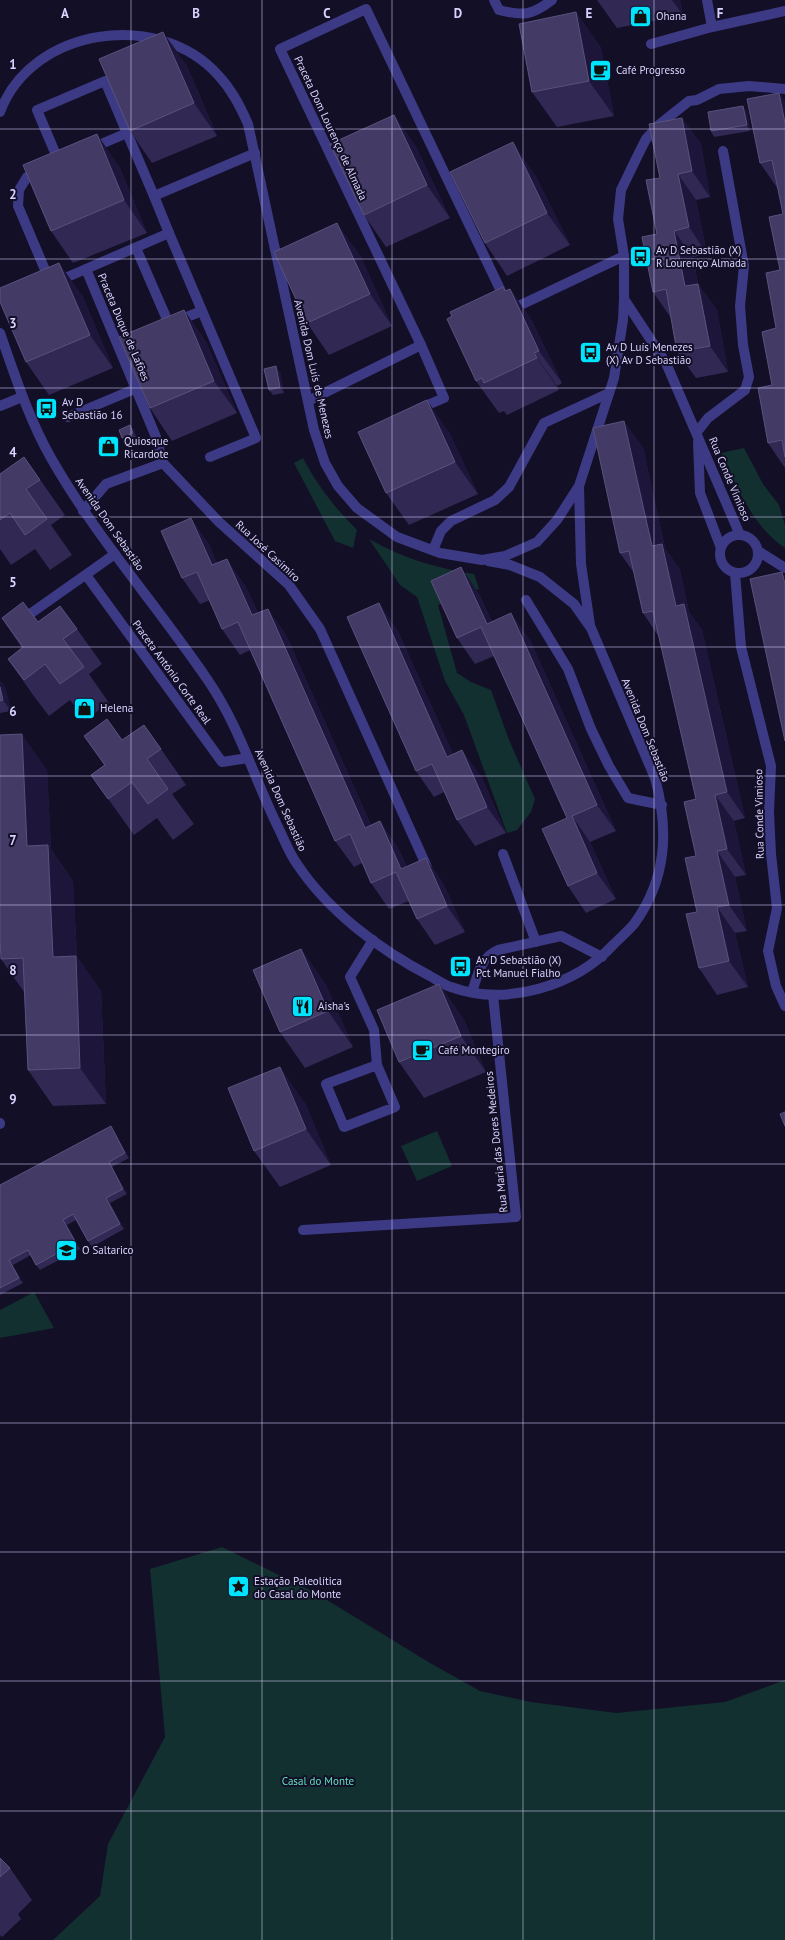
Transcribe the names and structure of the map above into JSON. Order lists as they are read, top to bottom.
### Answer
{
  "streets": {
    "street": [
      "Praceta Dom Lourenço de Almada",
      "Praceta Duque de Lafões",
      "Avenida Dom Luís de Menezes",
      "Rua Conde Vimioso",
      "Avenida Dom Sebastião",
      "Rua José Casimiro",
      "Praceta António Corte Real",
      "Rua Maria das Dores Medeiros"
    ]
  },
  "crossings": [
    ["Praceta Dom Lourenço de Almada", "Avenida Dom Luís de Menezes"],
    ["Praceta Duque de Lafões", "Rua José Casimiro"],
    ["Avenida Dom Luís de Menezes", "Rua Conde Vimioso"],
    ["Avenida Dom Sebastião", "Praceta António Corte Real"],
    ["Avenida Dom Sebastião", "Rua Maria das Dores Medeiros"]
  ],
  "parks": ["Casal do Monte"],
  "places": {
    "shop": ["Ohana", "Quiosque Ricardote", "Helena"],
    "cafe": ["Café Progresso", "Café Montegiro"],
    "bus stop": [
      "Av D Sebastião (X) R Lourenço Almada",
      "Av D Luís Menezes (X) Av D Sebastião",
      "Av D Sebastião 16",
      "Av D Sebastião (X) Pct Manuel Fialho"
    ],
    "restaurant": ["Aisha's"],
    "school or university": ["O Saltarico"],
    "place": ["Estação Paleolítica do Casal do Monte"]
  },
  "grid": {
    "columns": [
      "A",
      "B",
      "C",
      "D",
      "E",
      "F"
    ],
    "rows": [
      "1",
      "2",
      "3",
      "4",
      "5",
      "6",
      "7",
      "8",
      "9"
    ]
  }
}
